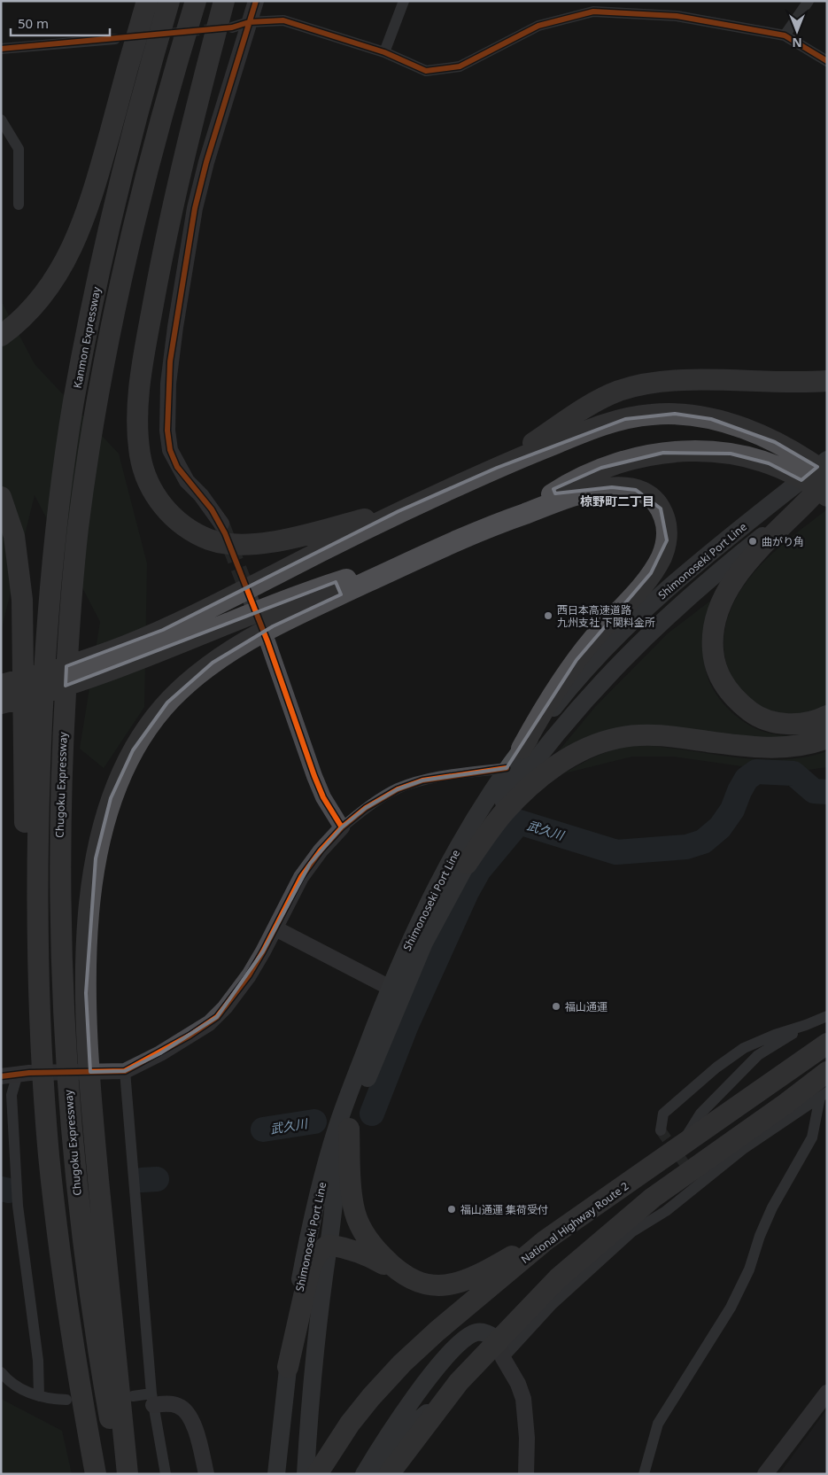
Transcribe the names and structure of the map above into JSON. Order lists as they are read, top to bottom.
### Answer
{
  "streets": {
    "highway": ["Kanmon Expressway", "Chugoku Expressway", "National Highway Route 2"],
    "main road": ["Shimonoseki Port Line"]
  },
  "crossings": [
    ["Kanmon Expressway", "Chugoku Expressway"]
  ],
  "districts": ["椋野町二丁目"],
  "water": ["武久川"],
  "places": [
    "曲がり角",
    "西日本高速道路 九州支社 下関料金所",
    "福山通運",
    "福山通運 集荷受付"
  ],
  "scale_bar": "50 m",
  "north": "bottom"
}
